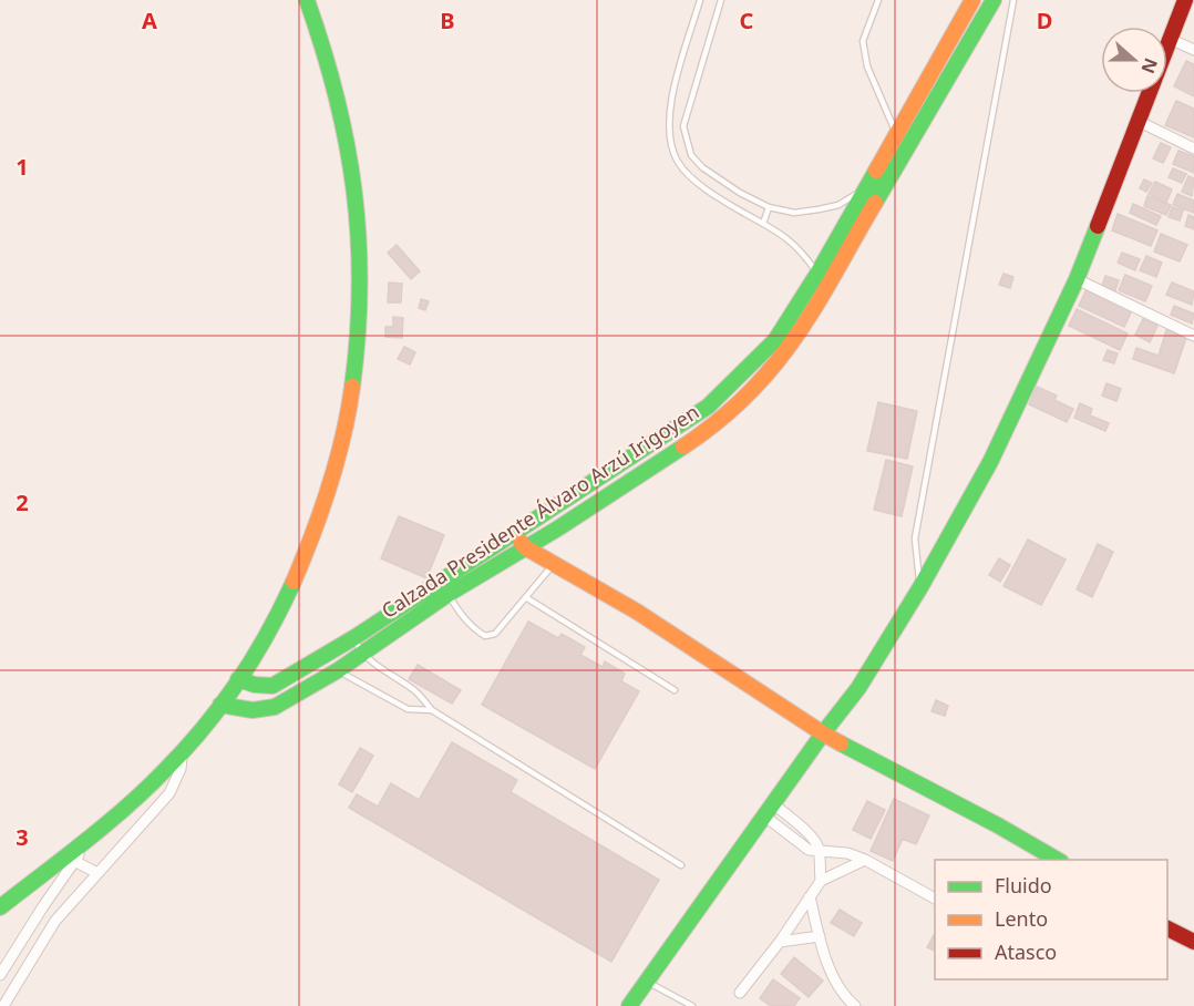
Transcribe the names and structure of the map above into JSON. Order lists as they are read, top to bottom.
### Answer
{
  "streets": {
    "main road": ["Calzada Presidente Álvaro Arzú Irigoyen"]
  },
  "legend": ["Fluido", "Lento", "Atasco"],
  "north": "right",
  "grid": {
    "columns": [
      "A",
      "B",
      "C",
      "D"
    ],
    "rows": ["1", "2", "3"]
  }
}
